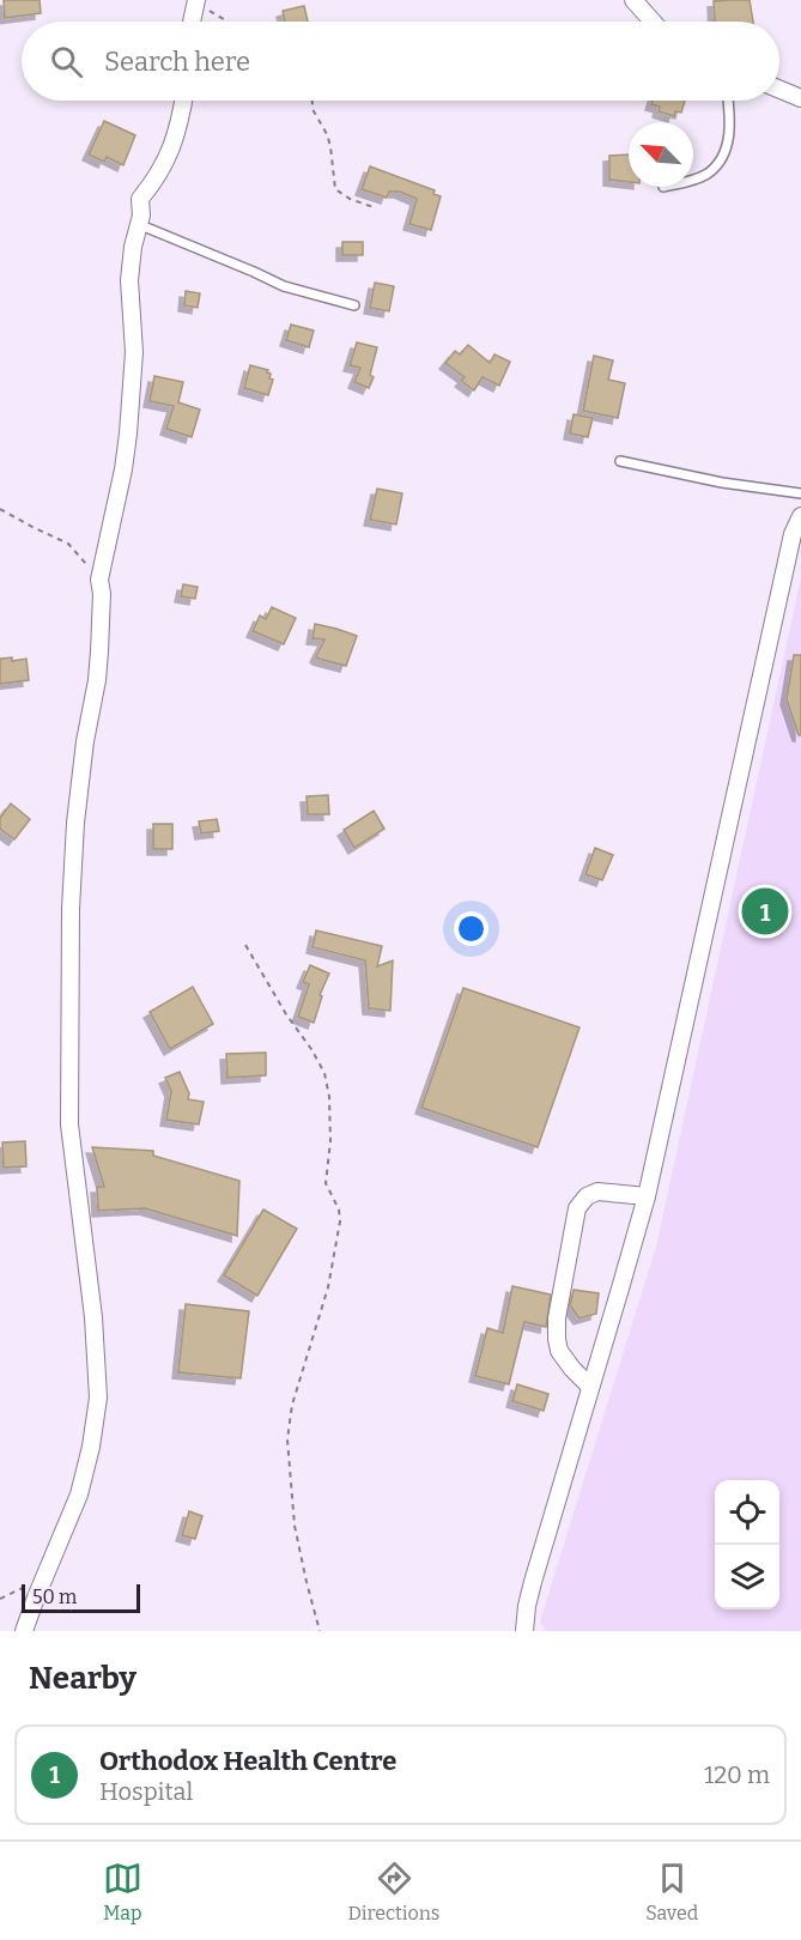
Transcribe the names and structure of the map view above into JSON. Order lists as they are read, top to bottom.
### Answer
{
  "scale_bar": "50 m",
  "north": "top left",
  "page": {
    "search": "Search here",
    "pins": "1",
    "scale": "50 m",
    "heading": "Nearby",
    "list": [
      {
        "mark": "1",
        "name": "Orthodox Health Centre",
        "note": "Hospital",
        "value": "120 m"
      }
    ],
    "nav": ["Map", "Directions", "Saved"]
  }
}
